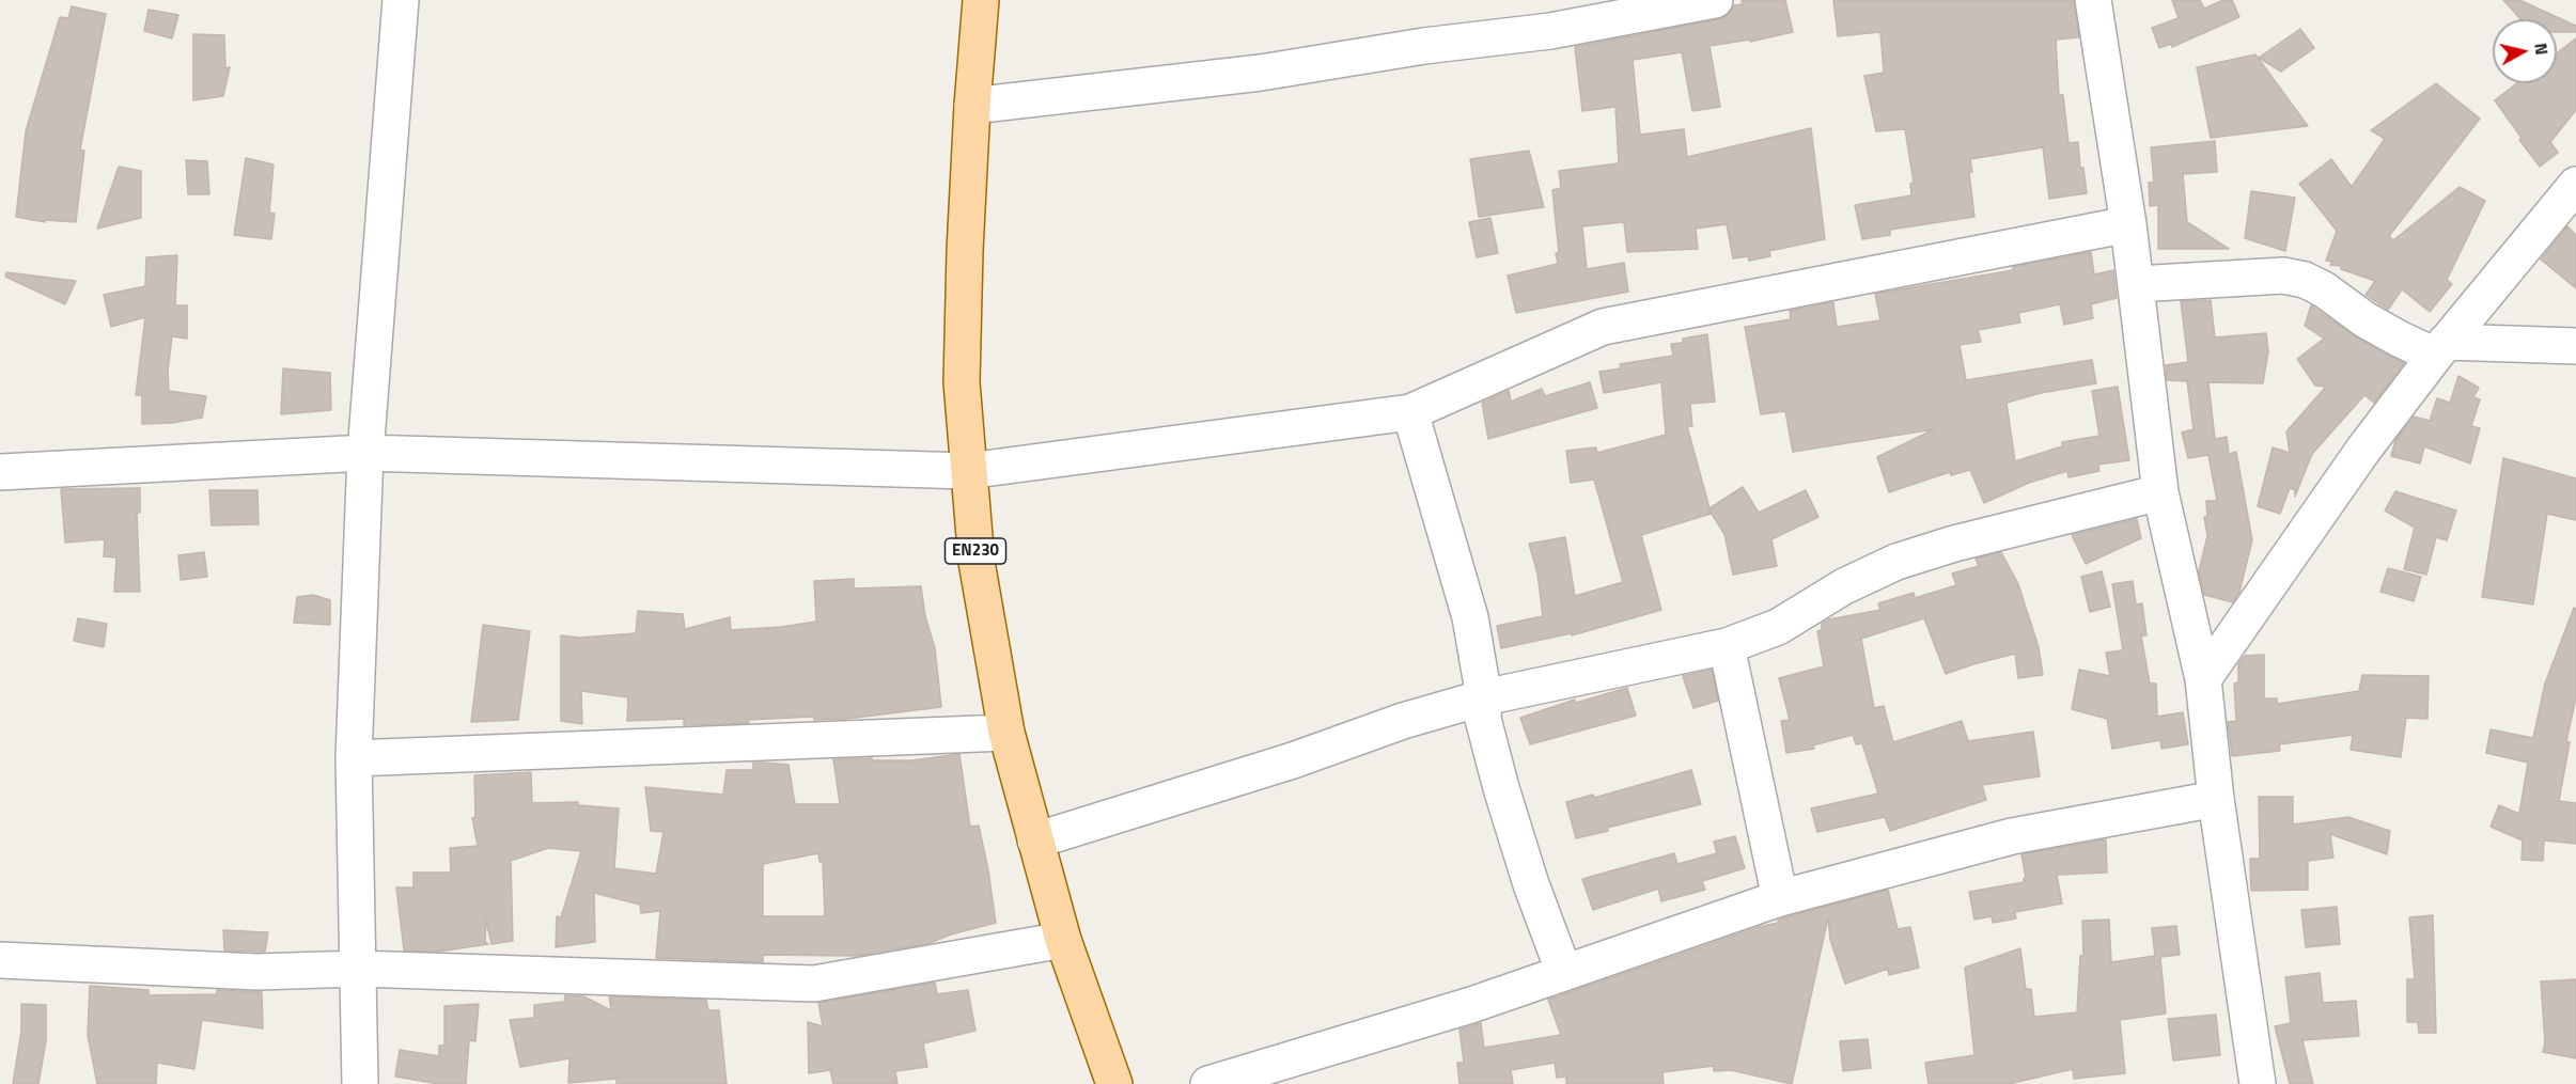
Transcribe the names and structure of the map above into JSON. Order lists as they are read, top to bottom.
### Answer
{
  "streets": {
    "main road": ["EN230"]
  },
  "north": "right"
}
